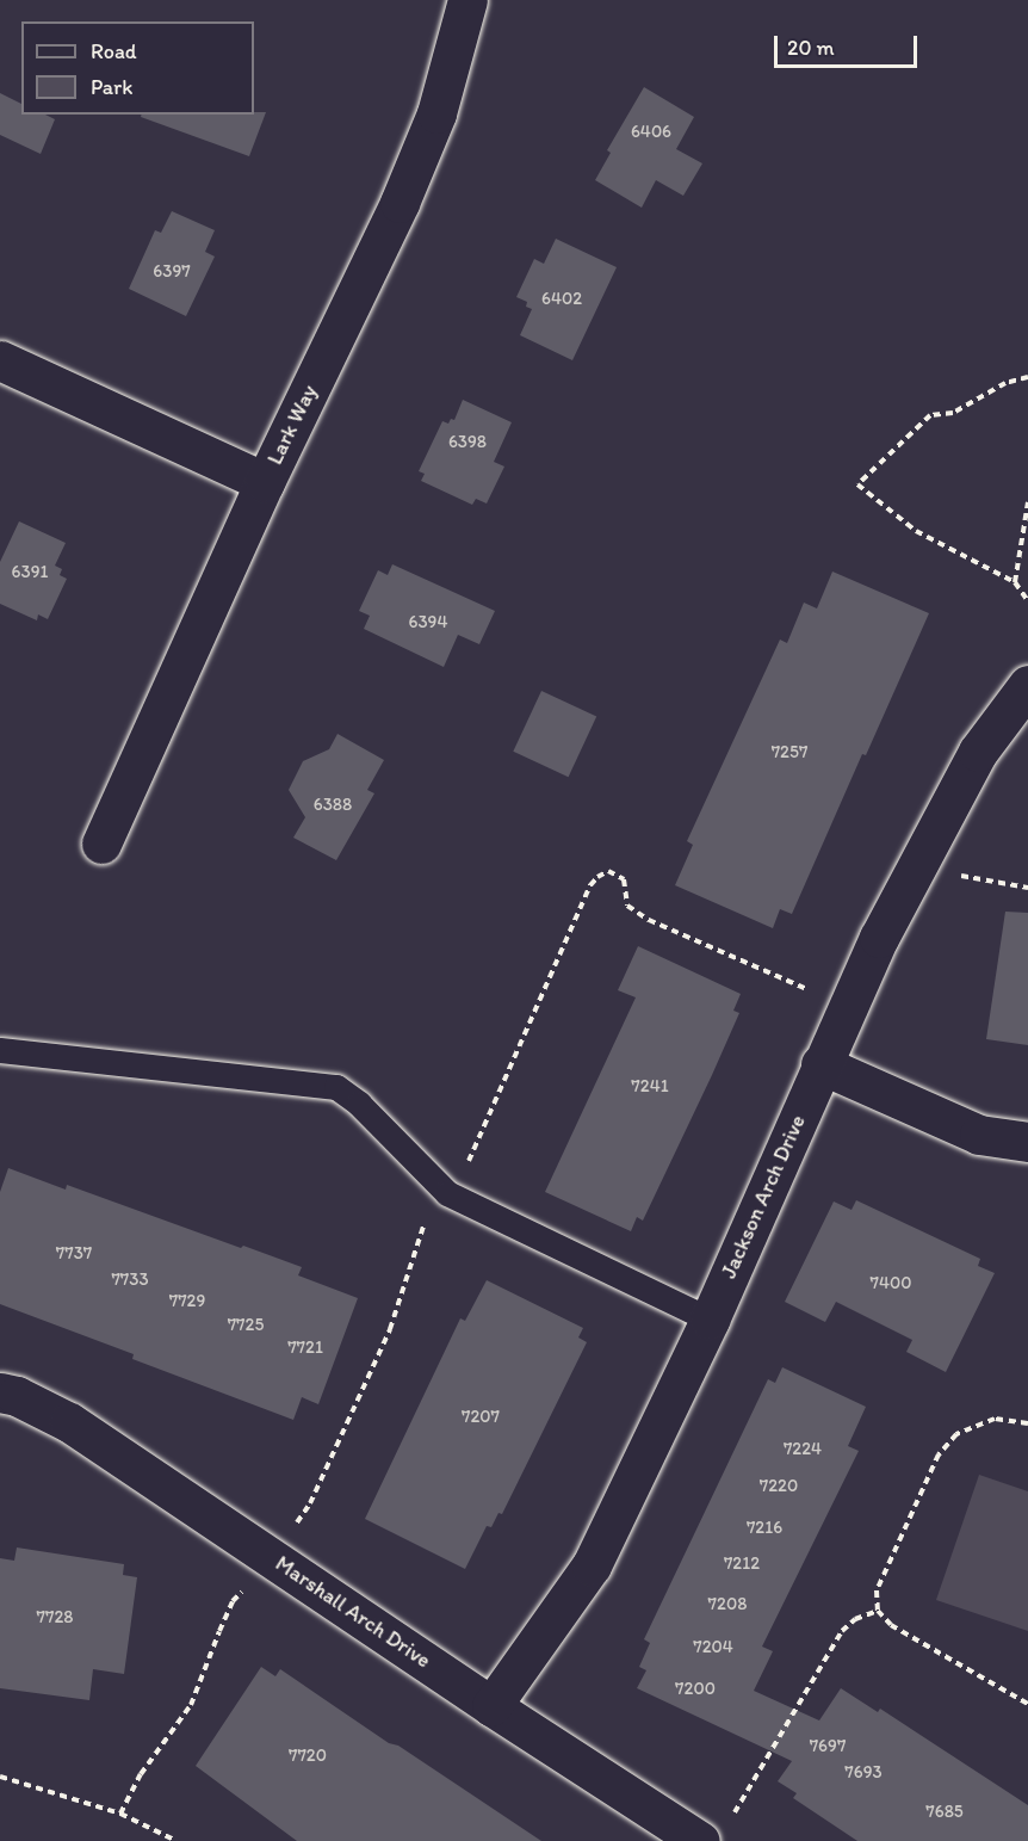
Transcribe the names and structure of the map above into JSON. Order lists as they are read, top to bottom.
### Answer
{
  "streets": {
    "street": ["Lark Way", "Jackson Arch Drive", "Marshall Arch Drive"]
  },
  "crossings": [
    ["Jackson Arch Drive", "Marshall Arch Drive"]
  ],
  "house_numbers": [
    "6406",
    "6397",
    "6402",
    "6398",
    "6391",
    "6394",
    "7257",
    "6388",
    "7241",
    "7737",
    "7733",
    "7400",
    "7729",
    "7725",
    "7721",
    "7207",
    "7224",
    "7220",
    "7216",
    "7212",
    "7208",
    "7728",
    "7204",
    "7200",
    "7697",
    "7720",
    "7693",
    "7685"
  ],
  "legend": ["Road", "Park"],
  "scale_bar": "20 m"
}
